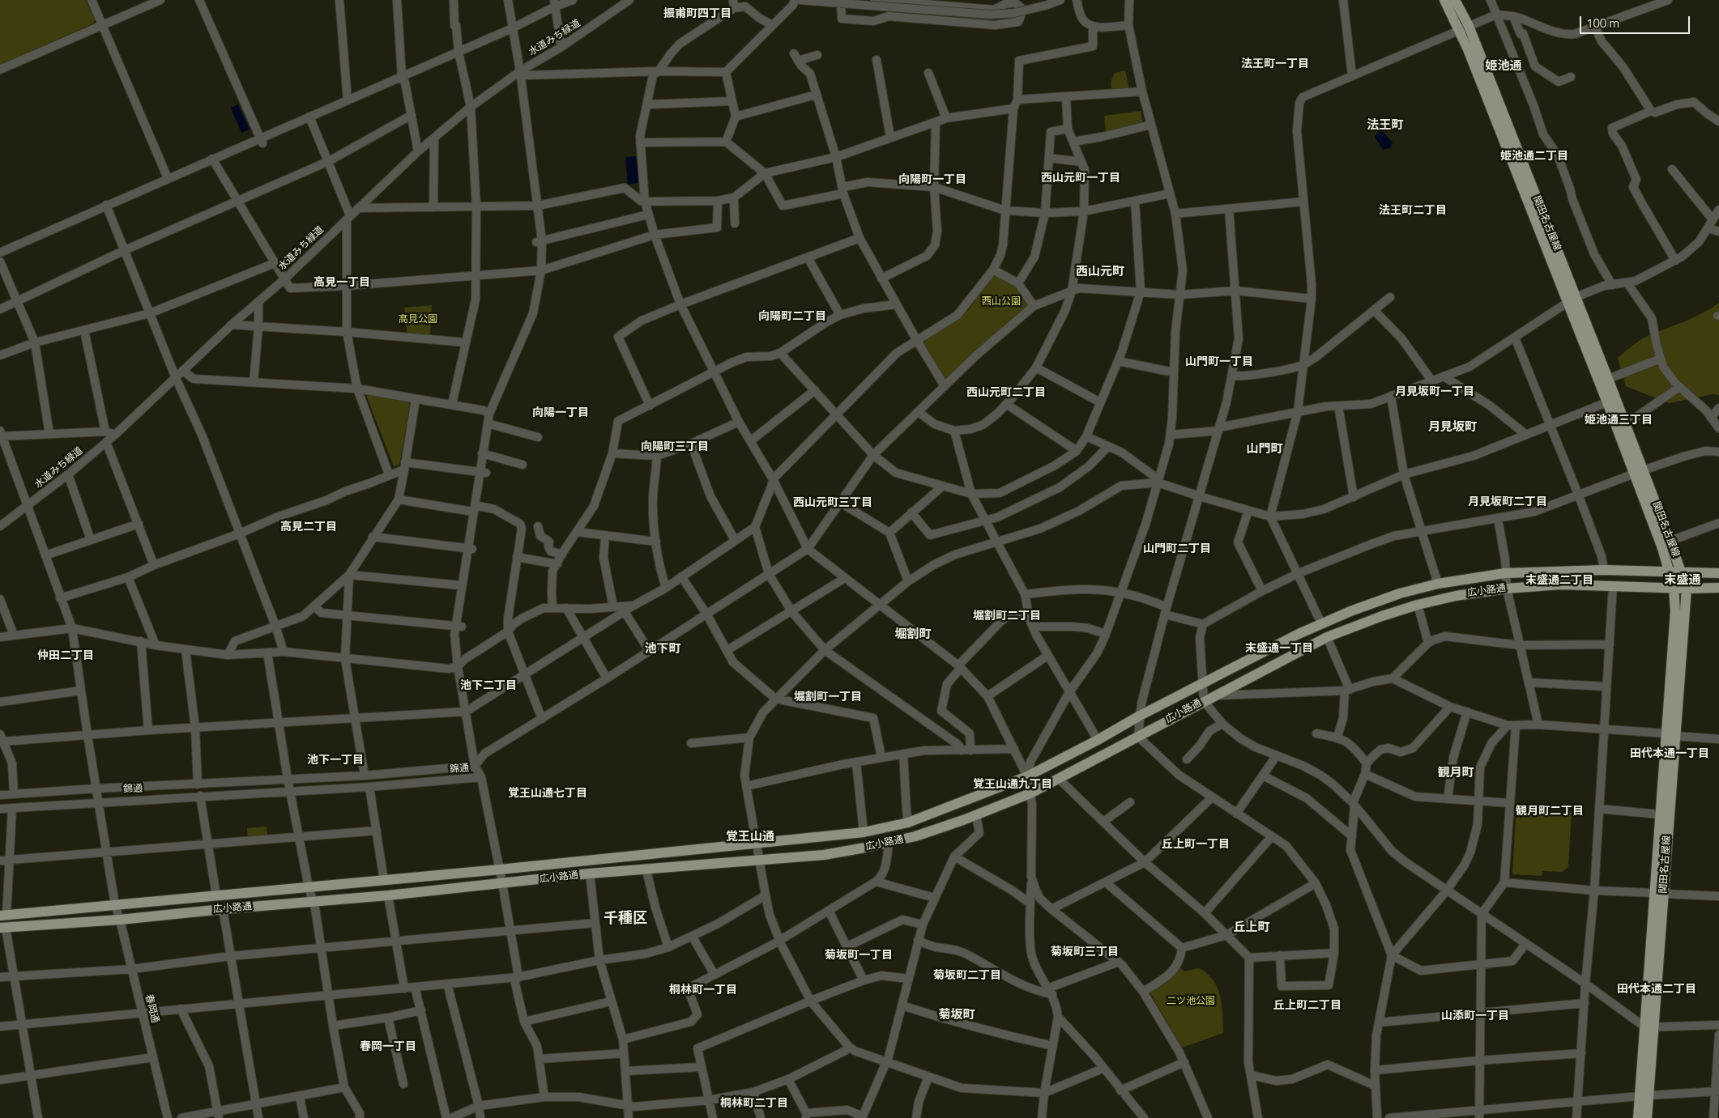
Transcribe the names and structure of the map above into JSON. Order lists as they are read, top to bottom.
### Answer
{
  "streets": {
    "main road": ["関田名古屋線", "広小路通"],
    "street": ["水道みち緑道", "錦通", "春岡通"]
  },
  "crossings": [
    ["水道みち緑道", "春岡通"],
    ["関田名古屋線", "広小路通"],
    ["広小路通", "春岡通"],
    ["錦通", "春岡通"]
  ],
  "districts": [
    "振甫町四丁目",
    "法王町一丁目",
    "姫池通",
    "法王町",
    "姫池通二丁目",
    "西山元町一丁目",
    "向陽町一丁目",
    "法王町二丁目",
    "西山元町",
    "高見一丁目",
    "向陽町二丁目",
    "山門町一丁目",
    "月見坂町一丁目",
    "西山元町二丁目",
    "向陽一丁目",
    "姫池通三丁目",
    "月見坂町",
    "向陽町三丁目",
    "山門町",
    "月見坂町二丁目",
    "西山元町三丁目",
    "高見二丁目",
    "山門町二丁目",
    "末盛通",
    "末盛通二丁目",
    "堀割町二丁目",
    "堀割町",
    "池下町",
    "末盛通一丁目",
    "仲田二丁目",
    "池下二丁目",
    "堀割町一丁目",
    "田代本通一丁目",
    "池下一丁目",
    "観月町",
    "覚王山通九丁目",
    "覚王山通七丁目",
    "観月町二丁目",
    "覚王山通",
    "丘上町一丁目",
    "千種区",
    "丘上町",
    "菊坂町三丁目",
    "菊坂町一丁目",
    "菊坂町二丁目",
    "田代本通二丁目",
    "桐林町一丁目",
    "丘上町二丁目",
    "菊坂町",
    "山添町一丁目",
    "春岡一丁目",
    "桐林町二丁目"
  ],
  "parks": ["西山公園", "高見公園", "二ツ池公園"],
  "scale_bar": "100 m"
}
